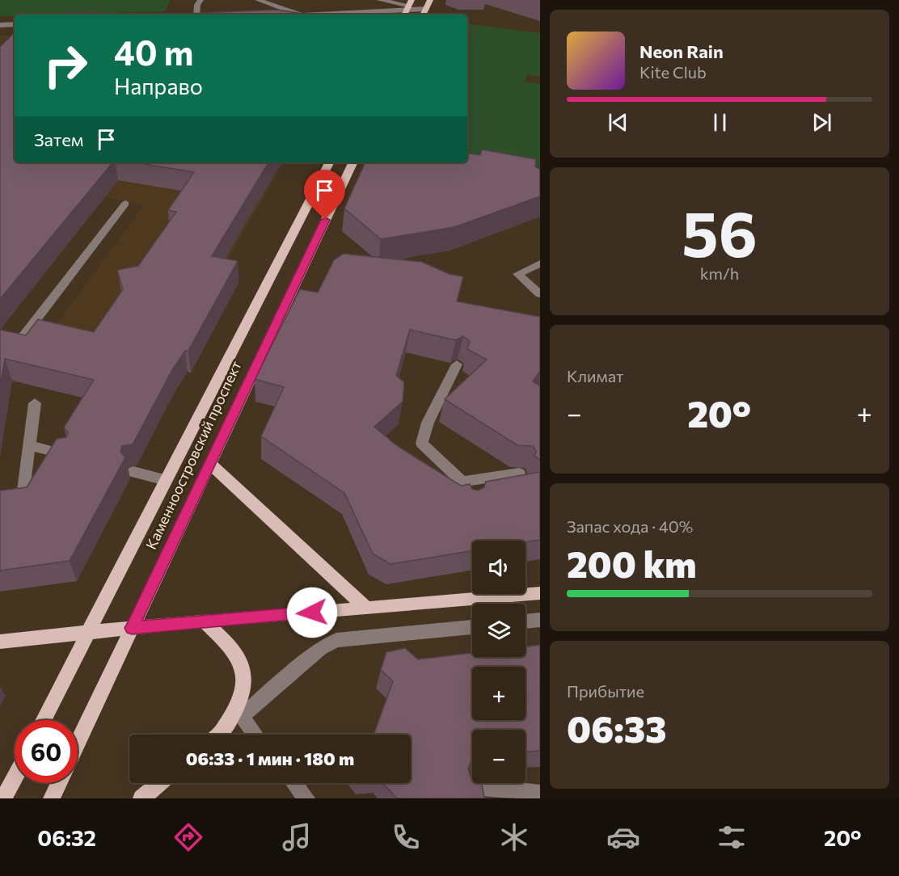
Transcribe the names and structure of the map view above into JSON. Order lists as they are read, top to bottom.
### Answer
{
  "streets": {
    "main road": ["Каменноостровский проспект"]
  },
  "page": {
    "turn": ["40 m", "Направо"],
    "song": ["Neon Rain", "Kite Club"],
    "then": "Затем",
    "tile": [
      ["56", "km/h"],
      "Климат",
      ["Запас хода · 40%", "200 km"],
      ["Прибытие", "06:33"]
    ],
    "heat": ["−", "20°", "+"],
    "map_buttons": ["+", "−"],
    "limit": "60",
    "trip": "06:33 · 1 мин · 180 m",
    "tabs": ["06:32", "20°"]
  }
}
